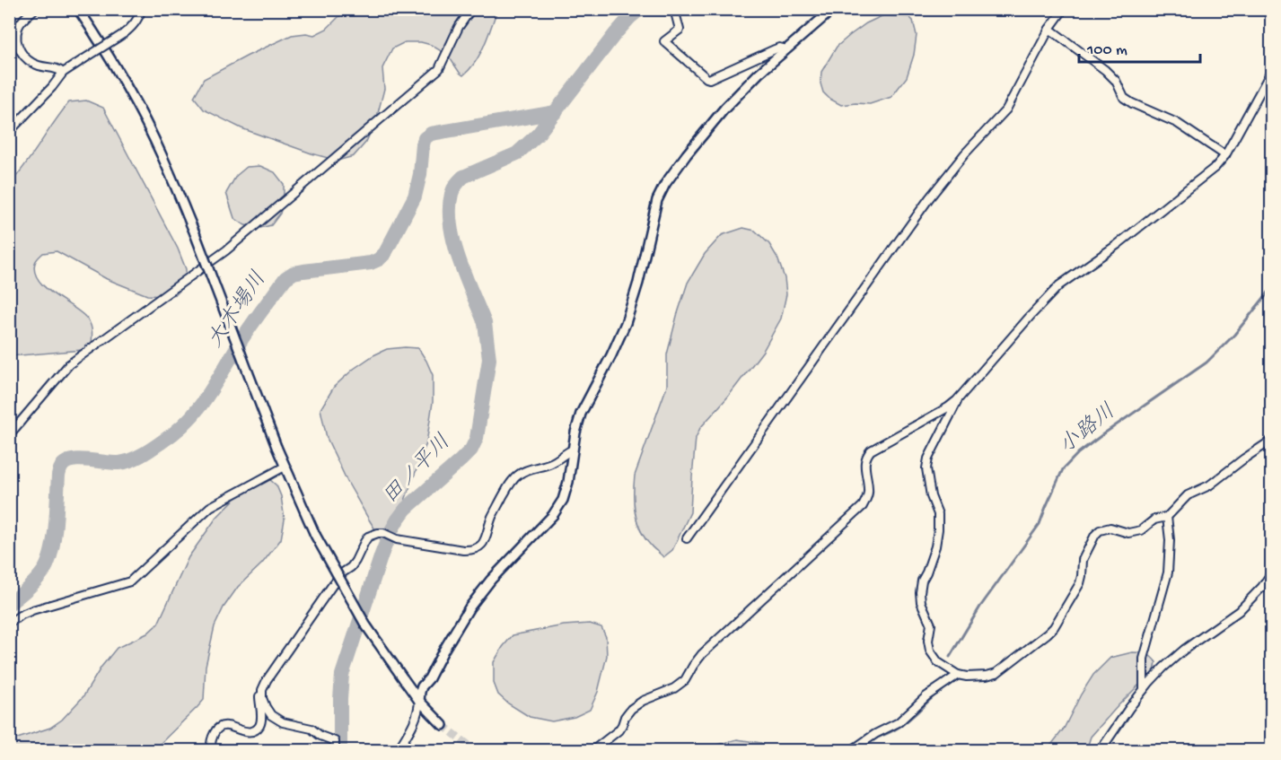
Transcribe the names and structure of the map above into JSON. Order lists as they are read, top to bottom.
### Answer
{
  "water": ["大木場川", "小路川", "田ノ平川"],
  "scale_bar": "100 m"
}
